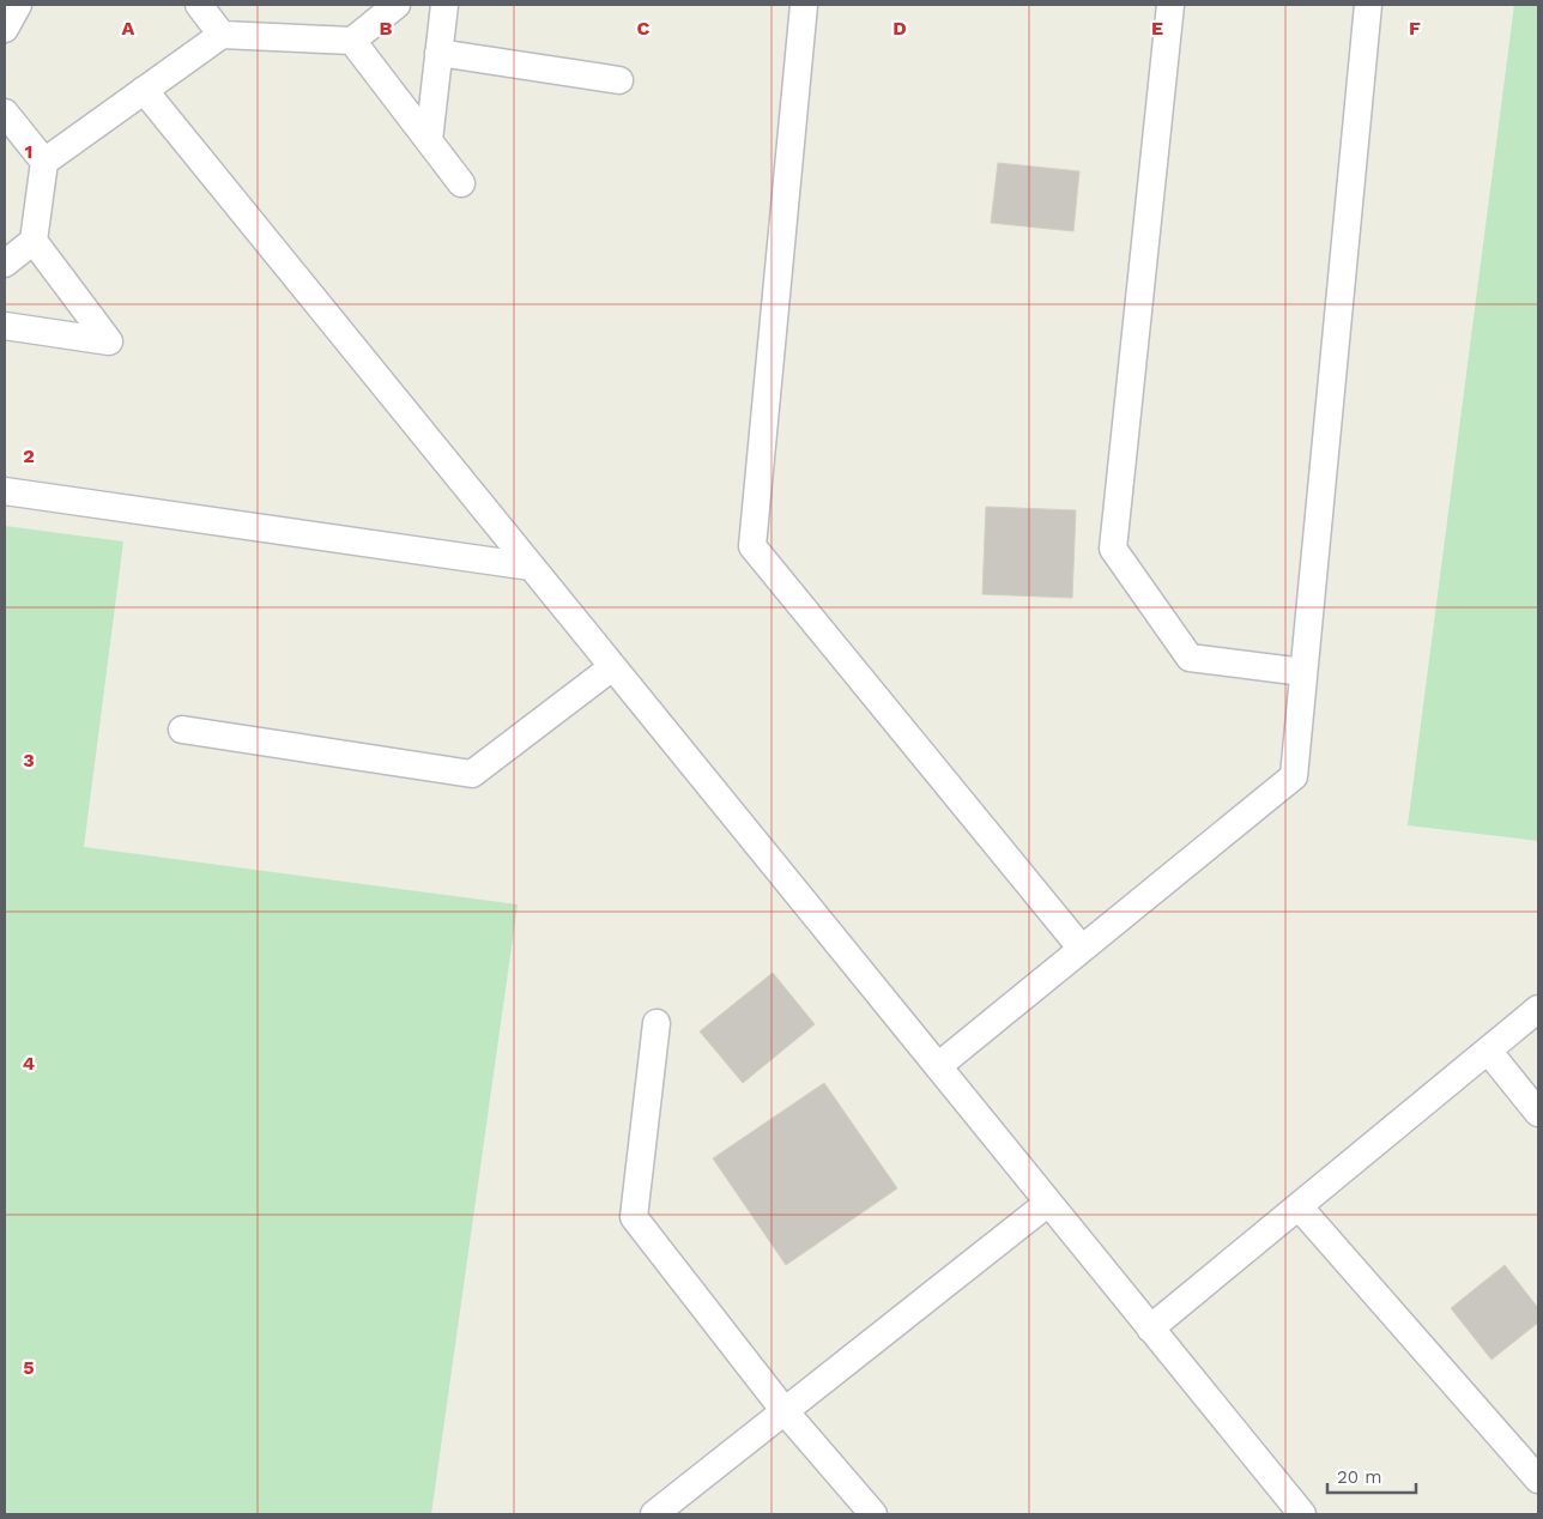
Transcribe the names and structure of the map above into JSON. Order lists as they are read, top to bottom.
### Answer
{
  "scale_bar": "20 m",
  "grid": {
    "columns": [
      "A",
      "B",
      "C",
      "D",
      "E",
      "F"
    ],
    "rows": [
      "1",
      "2",
      "3",
      "4",
      "5"
    ]
  }
}
